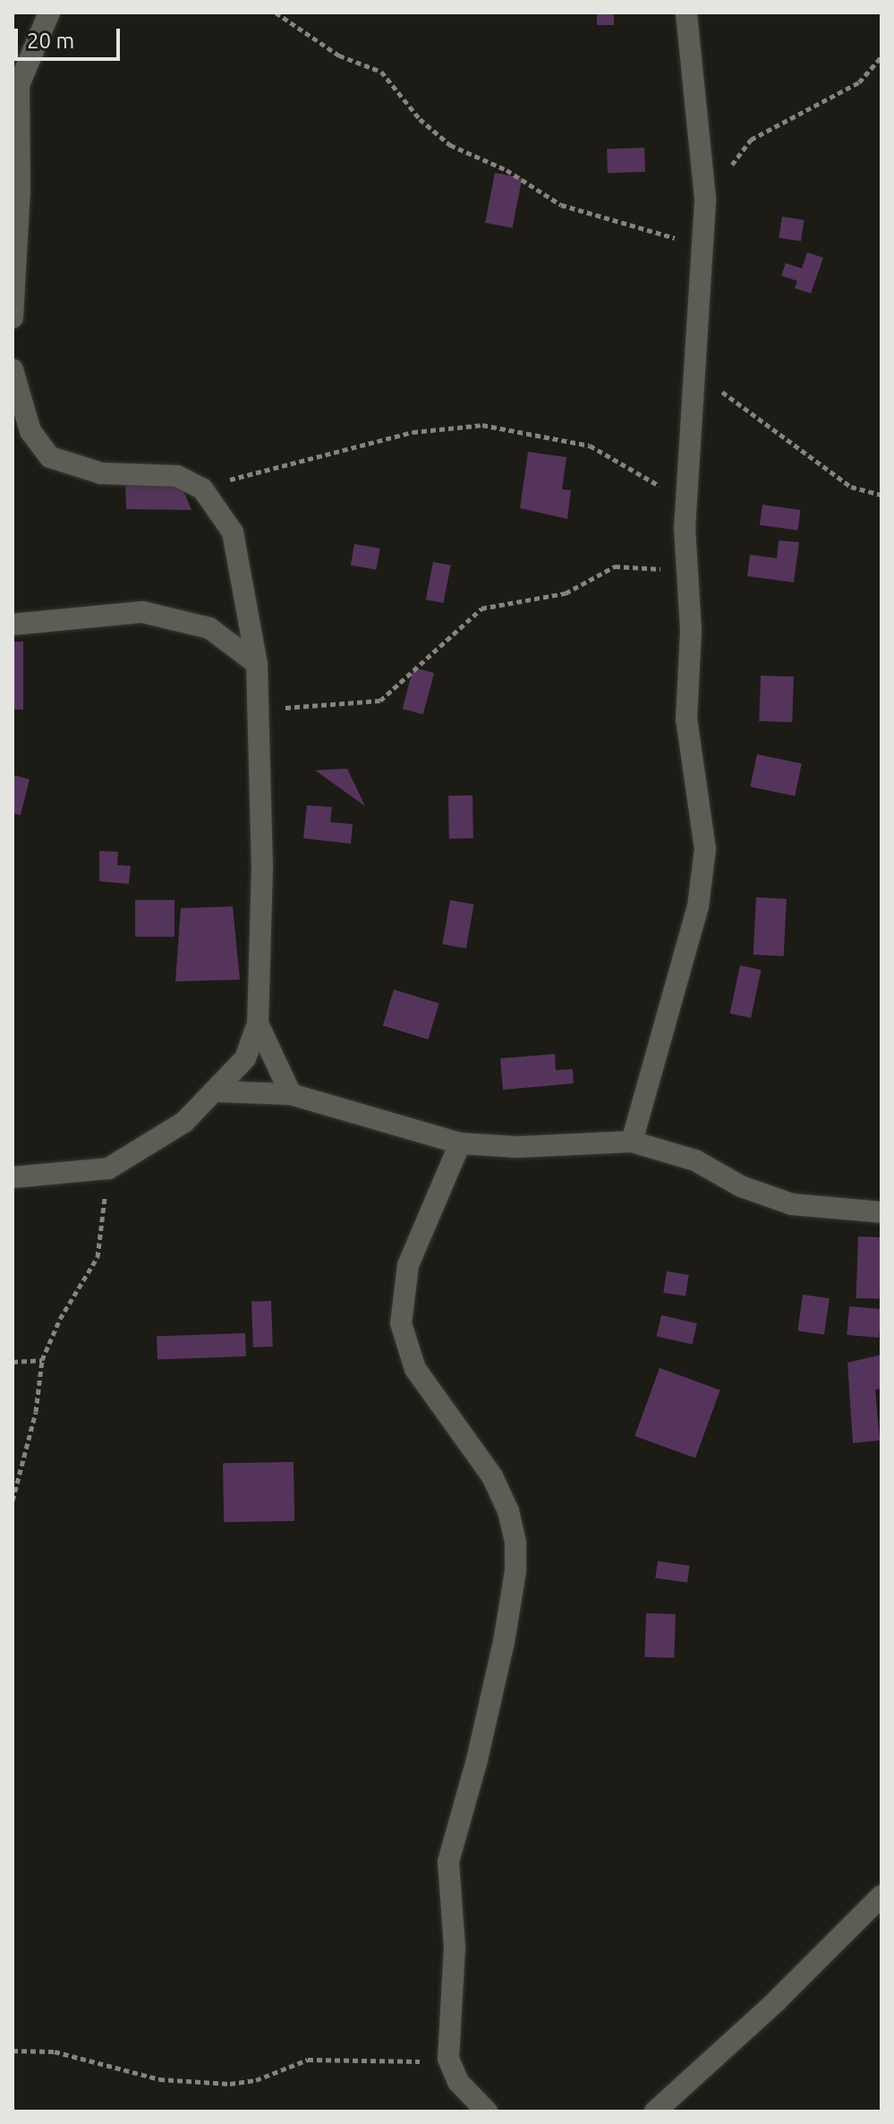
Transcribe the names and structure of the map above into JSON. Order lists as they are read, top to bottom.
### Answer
{
  "scale_bar": "20 m"
}
